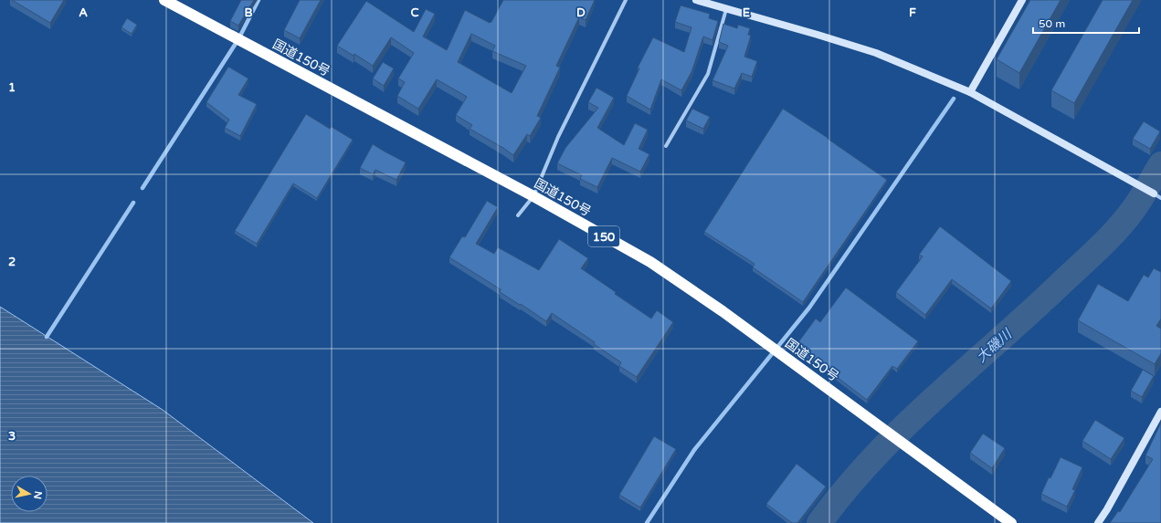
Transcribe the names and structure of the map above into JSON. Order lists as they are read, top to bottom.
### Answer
{
  "streets": {
    "highway": ["国道150号", "150"]
  },
  "water": ["大磯川"],
  "scale_bar": "50 m",
  "north": "right",
  "grid": {
    "columns": [
      "A",
      "B",
      "C",
      "D",
      "E",
      "F"
    ],
    "rows": ["1", "2", "3"]
  }
}
